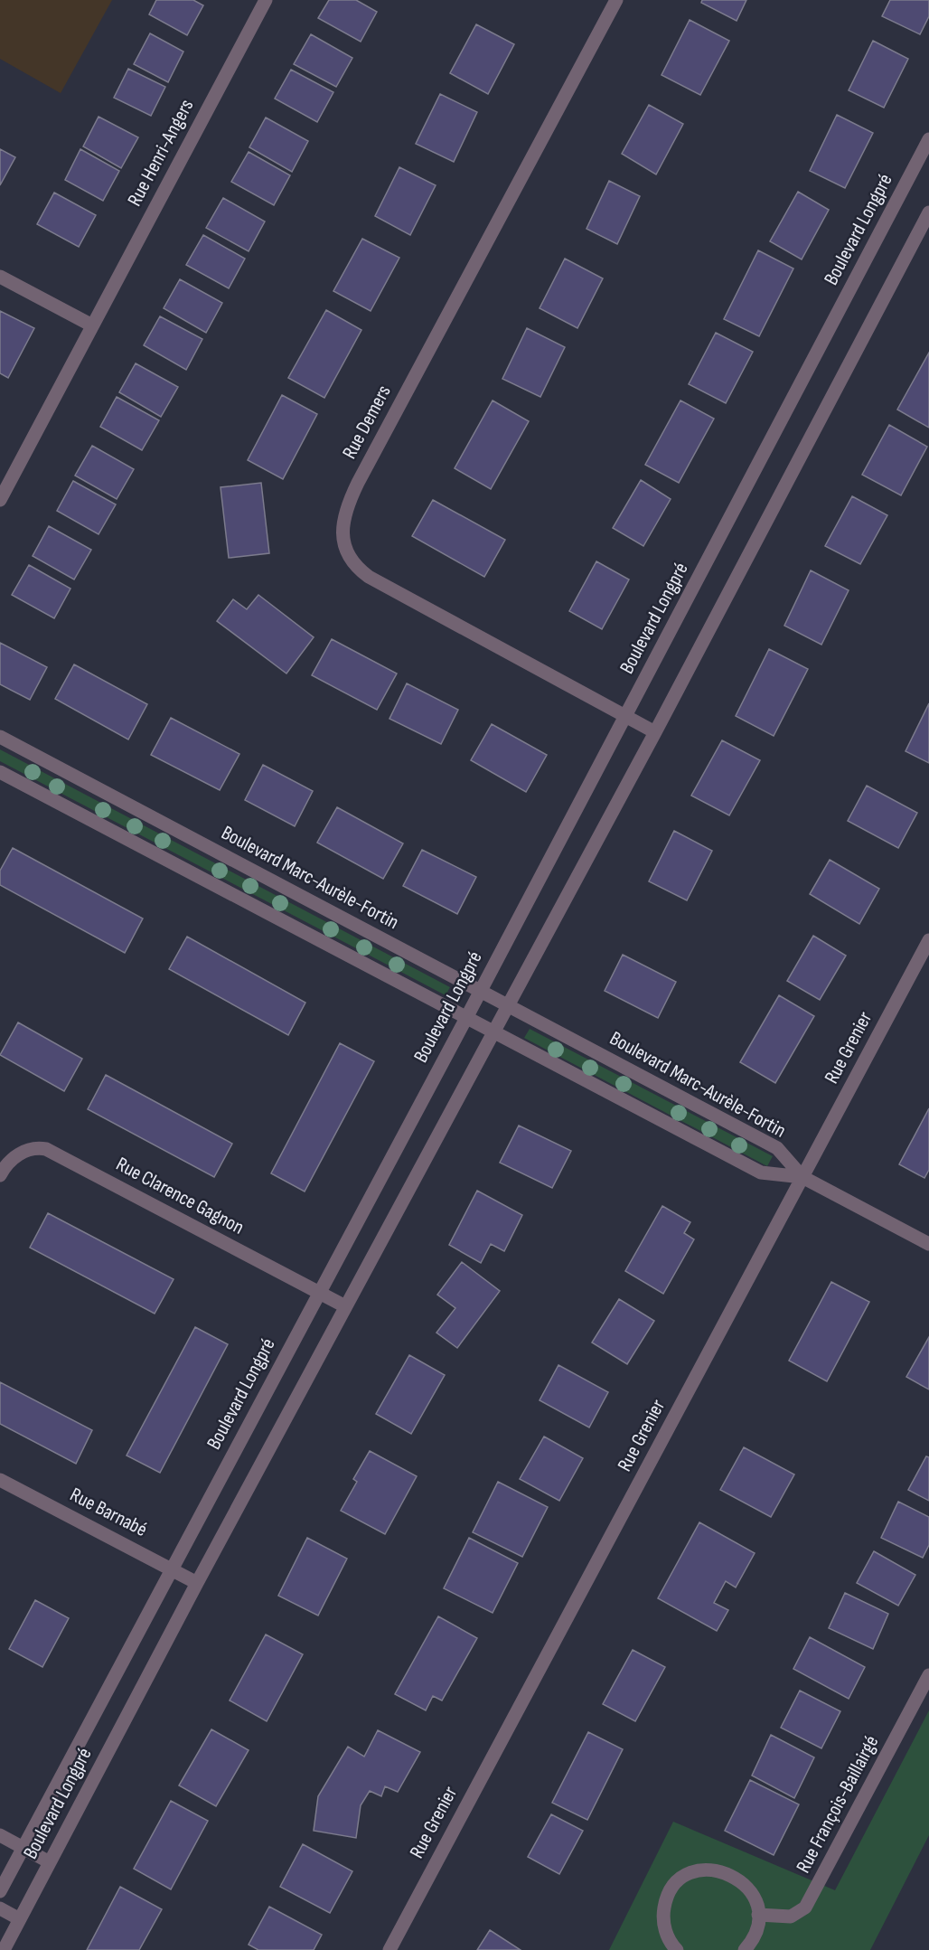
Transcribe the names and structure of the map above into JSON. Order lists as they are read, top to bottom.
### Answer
{
  "streets": {
    "street": [
      "Rue Henri-Angers",
      "Boulevard Longpré",
      "Rue Demers",
      "Boulevard Marc-Aurèle-Fortin",
      "Rue Grenier",
      "Rue Clarence Gagnon",
      "Rue Barnabé",
      "Rue François-Baillairgé"
    ]
  },
  "crossings": [
    ["Boulevard Longpré", "Rue Demers"],
    ["Boulevard Longpré", "Boulevard Marc-Aurèle-Fortin"],
    ["Boulevard Longpré", "Rue Clarence Gagnon"],
    ["Boulevard Longpré", "Rue Barnabé"],
    ["Boulevard Marc-Aurèle-Fortin", "Rue Grenier"]
  ]
}
